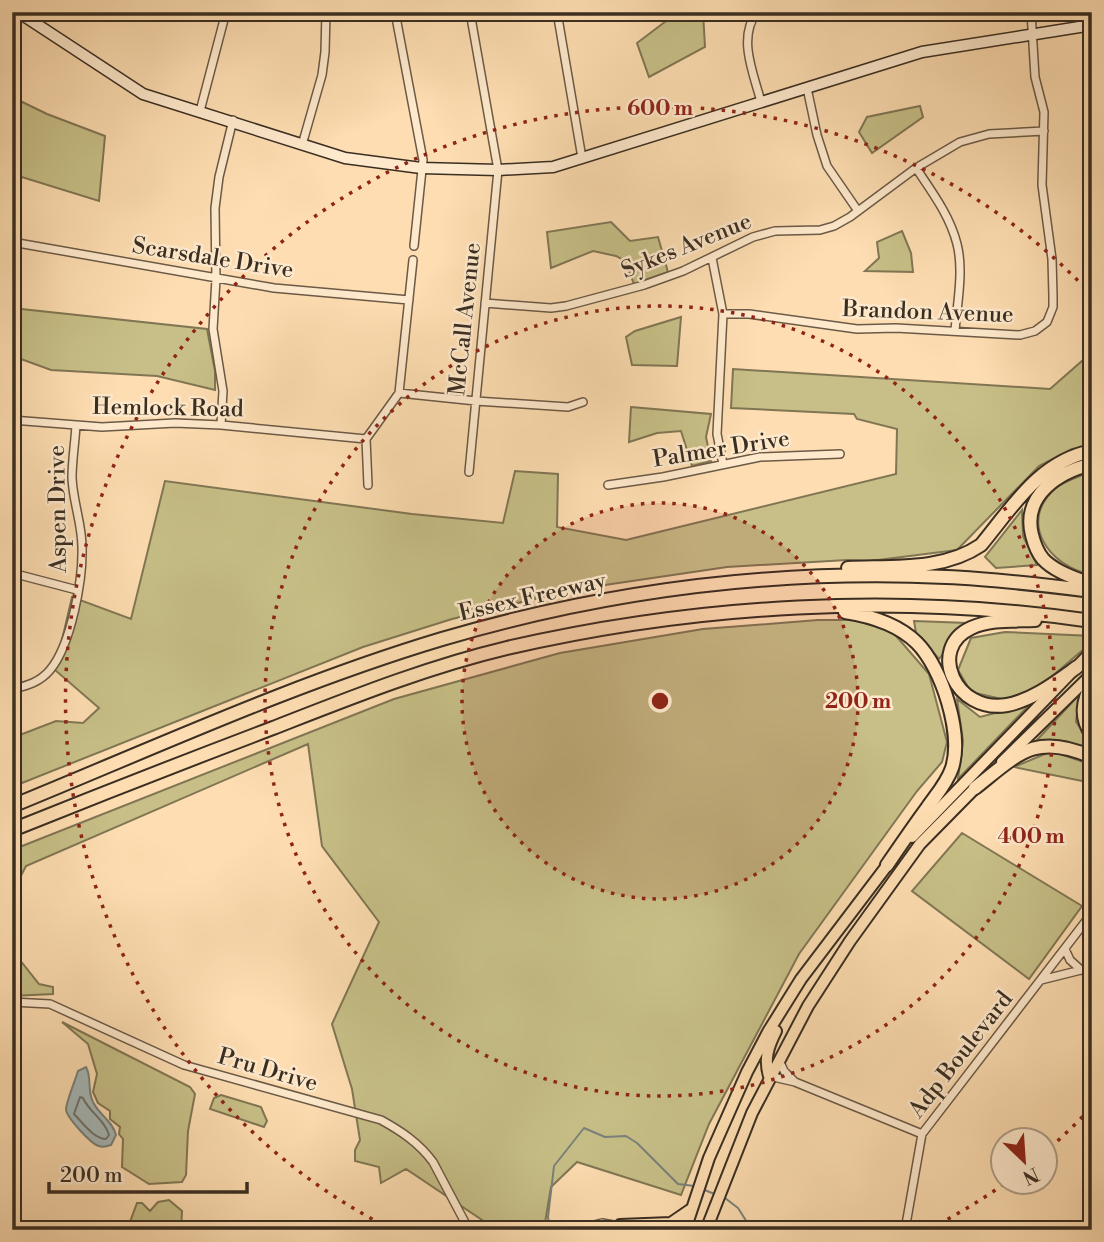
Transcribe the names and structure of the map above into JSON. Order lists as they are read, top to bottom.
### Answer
{
  "streets": {
    "highway": ["Essex Freeway"],
    "street": [
      "Sykes Avenue",
      "Scarsdale Drive",
      "Brandon Avenue",
      "McCall Avenue",
      "Hemlock Road",
      "Palmer Drive",
      "Aspen Drive",
      "Adp Boulevard",
      "Pru Drive"
    ]
  },
  "crossings": [
    ["Sykes Avenue", "Brandon Avenue"],
    ["Sykes Avenue", "McCall Avenue"],
    ["Hemlock Road", "Aspen Drive"]
  ],
  "scale_bar": "200 m",
  "north": "bottom right",
  "rings": ["600 m", "200 m", "400 m"]
}
